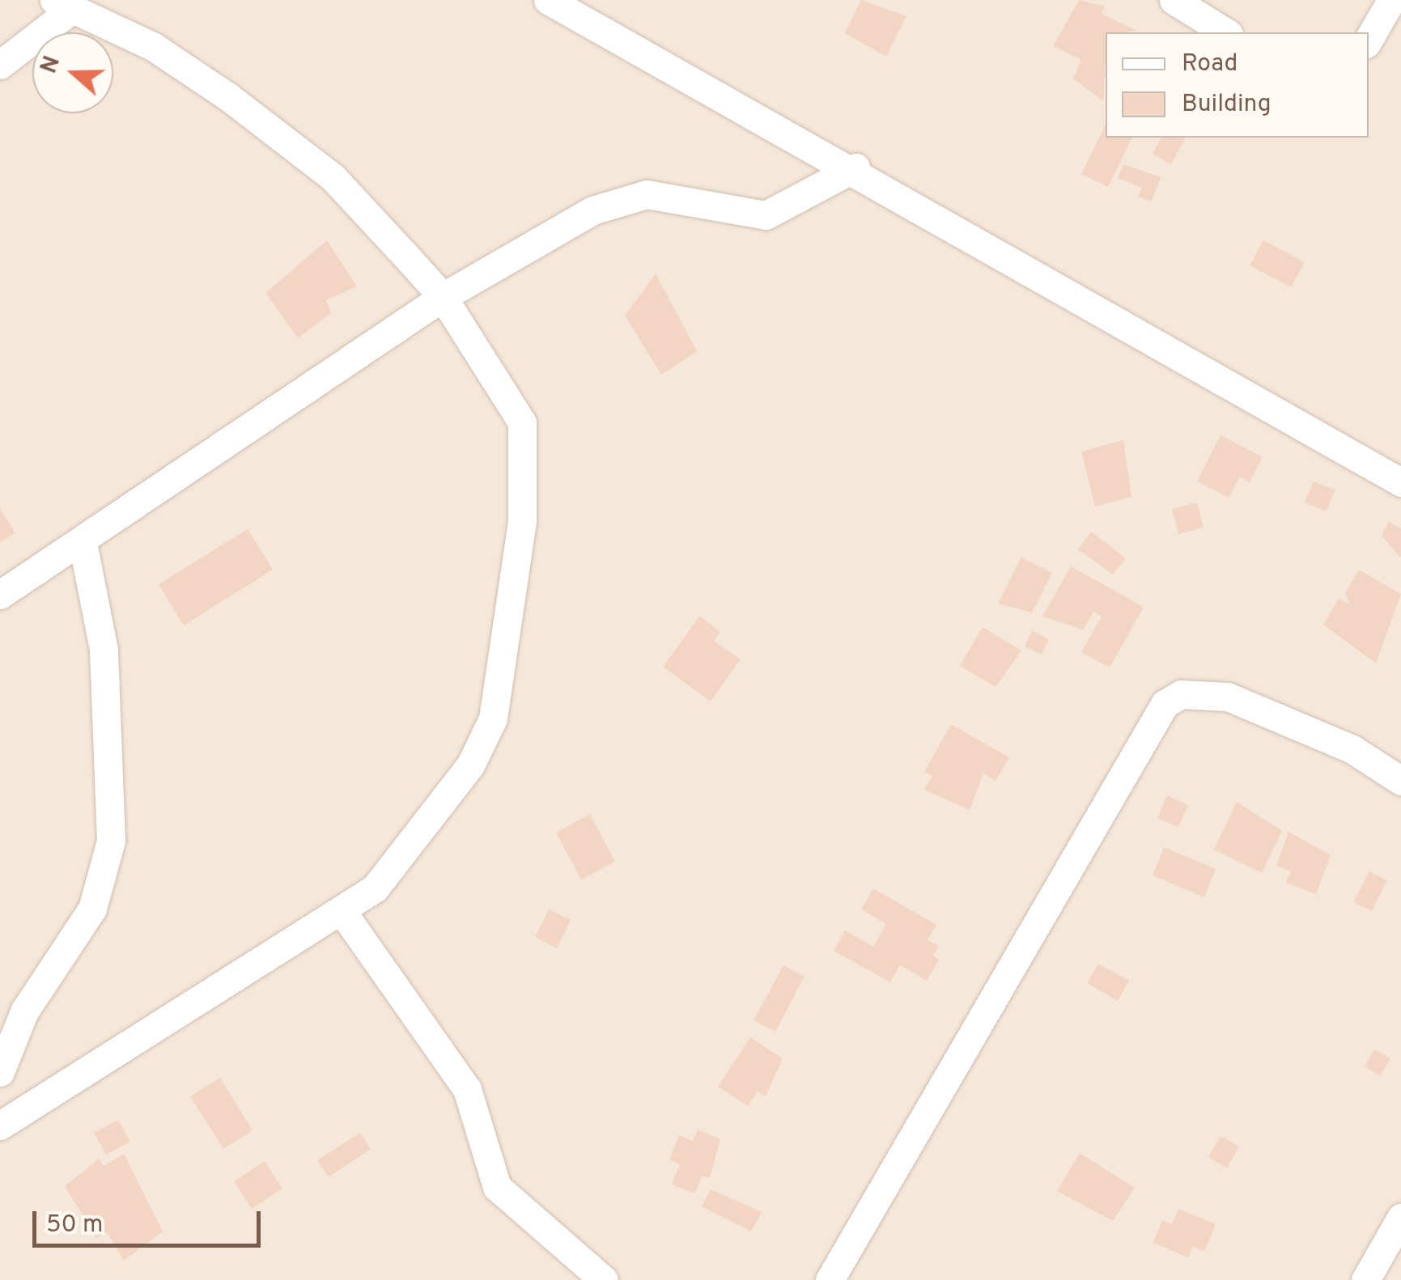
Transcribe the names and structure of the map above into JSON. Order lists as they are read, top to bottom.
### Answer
{
  "legend": ["Road", "Building"],
  "scale_bar": "50 m",
  "north": "left"
}
